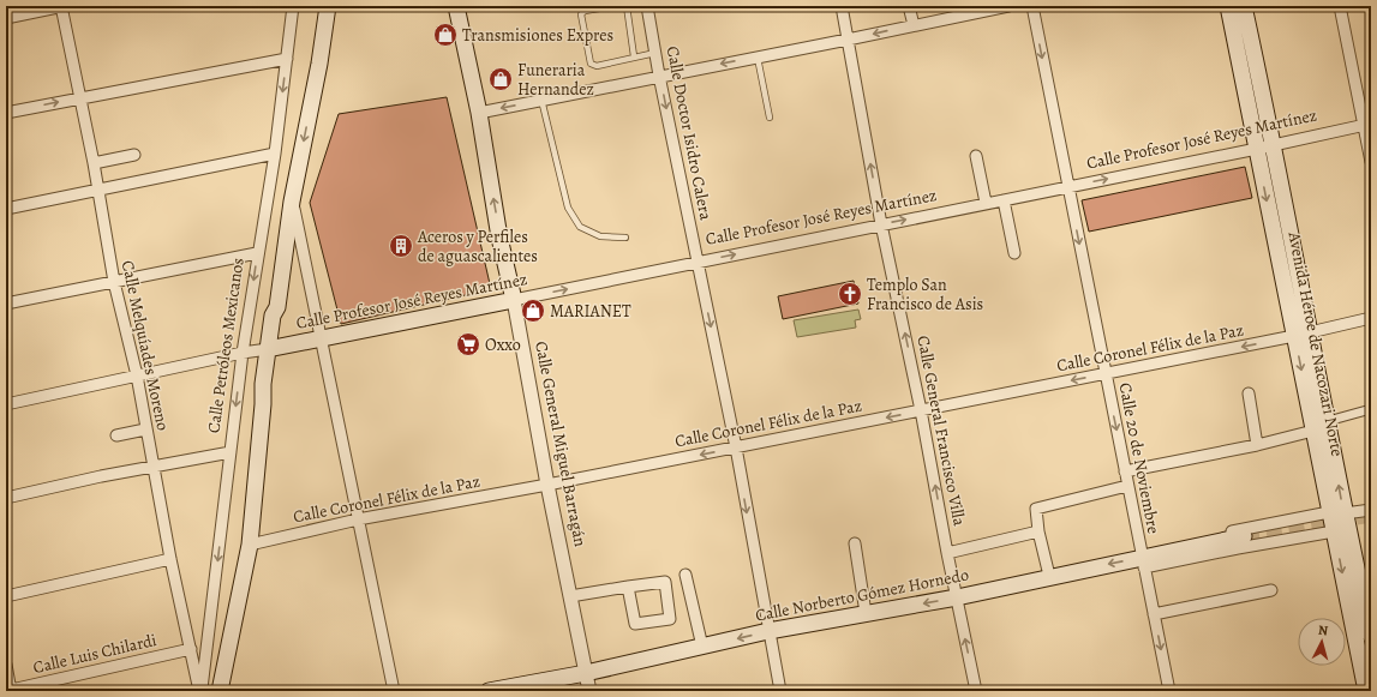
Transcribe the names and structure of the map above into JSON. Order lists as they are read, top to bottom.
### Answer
{
  "streets": {
    "main road": [
      "Calle Profesor José Reyes Martínez",
      "Avenida Héroe de Nacozari Norte",
      "Calle General Miguel Barragán",
      "Calle Norberto Gómez Hornedo"
    ],
    "street": [
      "Calle Doctor Isidro Calera",
      "Calle Melquíades Moreno",
      "Calle Petróleos Mexicanos",
      "Calle Coronel Félix de la Paz",
      "Calle General Francisco Villa",
      "Calle 20 de Noviembre",
      "Calle Luis Chilardi"
    ]
  },
  "crossings": [
    ["Calle Doctor Isidro Calera", "Calle Profesor José Reyes Martínez"],
    ["Calle Doctor Isidro Calera", "Calle Coronel Félix de la Paz"],
    ["Calle Doctor Isidro Calera", "Calle Norberto Gómez Hornedo"],
    ["Calle Profesor José Reyes Martínez", "Avenida Héroe de Nacozari Norte"],
    ["Calle Profesor José Reyes Martínez", "Calle Melquíades Moreno"],
    ["Calle Profesor José Reyes Martínez", "Calle Petróleos Mexicanos"],
    ["Calle Profesor José Reyes Martínez", "Calle General Francisco Villa"],
    ["Calle Profesor José Reyes Martínez", "Calle General Miguel Barragán"],
    ["Calle Profesor José Reyes Martínez", "Calle 20 de Noviembre"],
    ["Avenida Héroe de Nacozari Norte", "Calle Coronel Félix de la Paz"],
    ["Avenida Héroe de Nacozari Norte", "Calle Norberto Gómez Hornedo"],
    ["Calle Melquíades Moreno", "Calle Petróleos Mexicanos"],
    ["Calle Melquíades Moreno", "Calle Luis Chilardi"],
    ["Calle Coronel Félix de la Paz", "Calle General Francisco Villa"],
    ["Calle Coronel Félix de la Paz", "Calle General Miguel Barragán"],
    ["Calle Coronel Félix de la Paz", "Calle 20 de Noviembre"],
    ["Calle General Francisco Villa", "Calle Norberto Gómez Hornedo"],
    ["Calle General Miguel Barragán", "Calle Norberto Gómez Hornedo"],
    ["Calle 20 de Noviembre", "Calle Norberto Gómez Hornedo"]
  ],
  "one_way": [
    "Calle Doctor Isidro Calera",
    "Calle Profesor José Reyes Martínez",
    "Calle Petróleos Mexicanos",
    "Calle Coronel Félix de la Paz",
    "Calle General Francisco Villa",
    "Calle 20 de Noviembre"
  ],
  "places": {
    "shop": ["Transmisiones Expres", "Funeraria Hernandez", "MARIANET"],
    "building": ["Aceros y Perfiles de aguascalientes"],
    "church": ["Templo San Francisco de Asis"],
    "supermarket": ["Oxxo"]
  },
  "north": "top"
}
